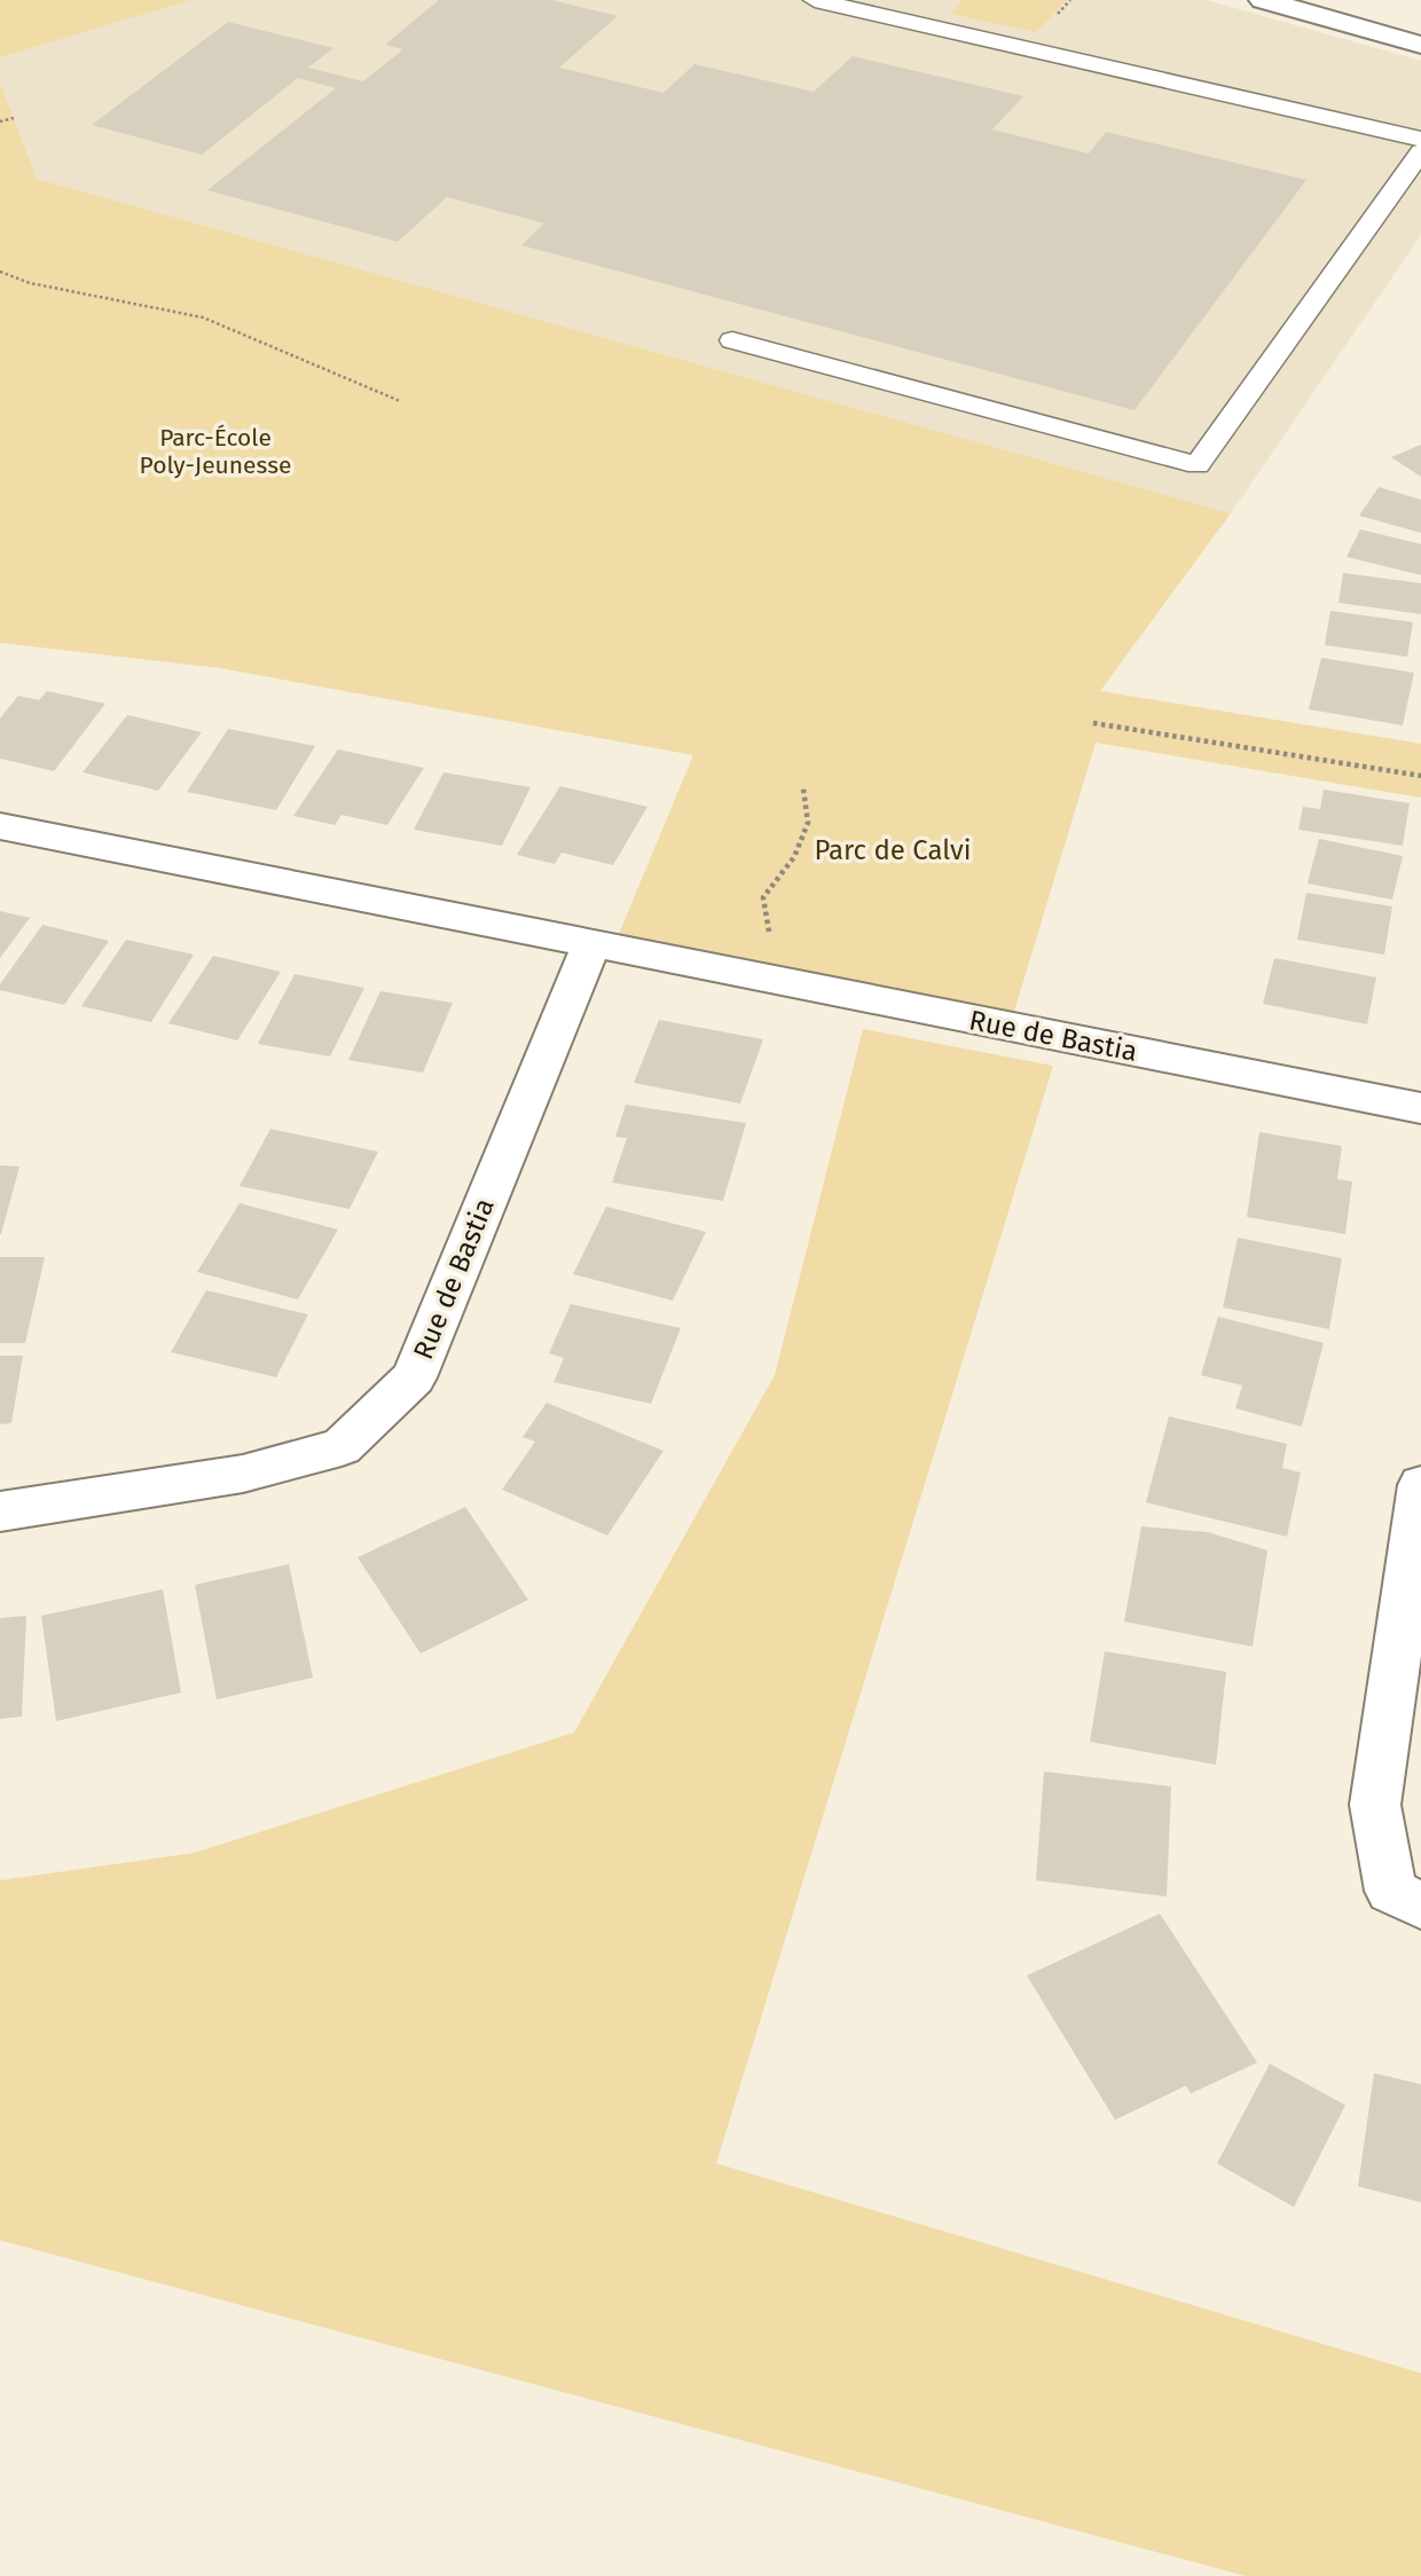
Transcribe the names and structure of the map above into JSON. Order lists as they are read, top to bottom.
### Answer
{
  "streets": {
    "street": ["Rue de Bastia"]
  },
  "parks": ["Parc-École Poly-Jeunesse", "Parc de Calvi"]
}
